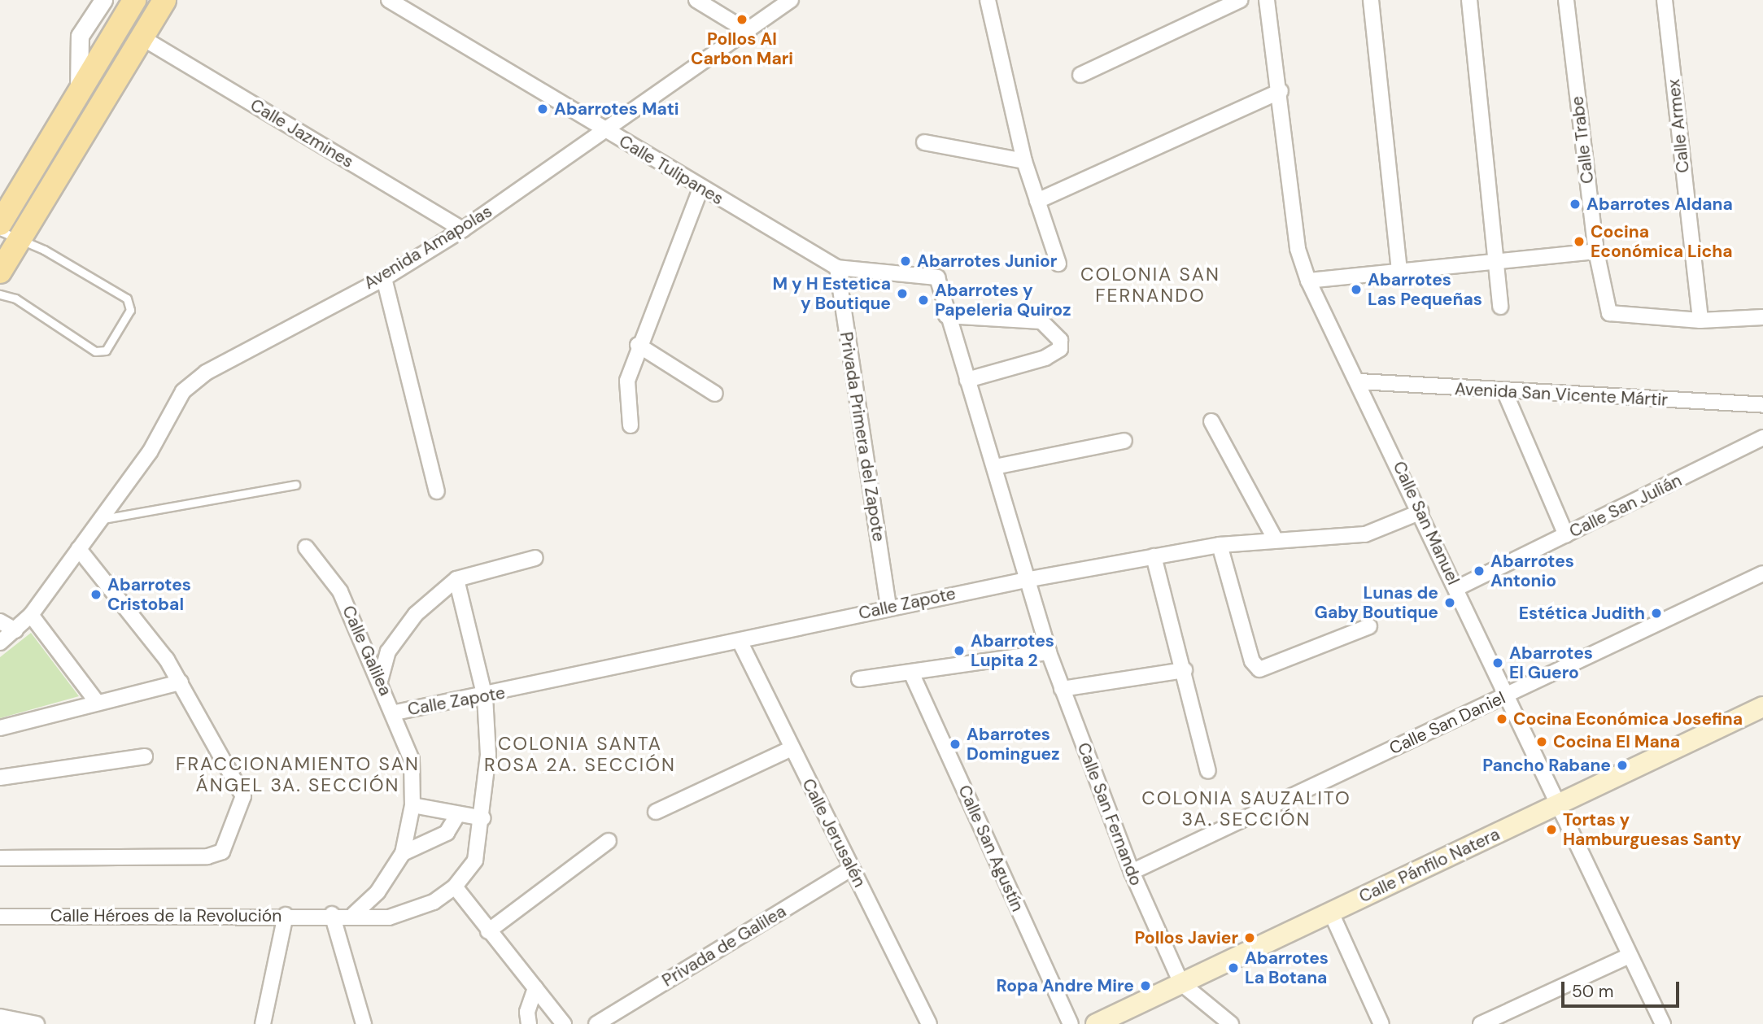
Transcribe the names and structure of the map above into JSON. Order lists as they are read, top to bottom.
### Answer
{
  "streets": {
    "main road": ["Calle Pánfilo Natera"],
    "street": [
      "Calle Armex",
      "Calle Jazmines",
      "Calle Trabe",
      "Calle Tulipanes",
      "Avenida Amapolas",
      "Avenida San Vicente Mártir",
      "Privada Primera del Zapote",
      "Calle San Julián",
      "Calle San Manuel",
      "Calle Zapote",
      "Calle Galilea",
      "Calle San Daniel",
      "Calle San Fernando",
      "Calle Jerusalén",
      "Calle San Agustín",
      "Calle Héroes de la Revolución",
      "Privada de Galilea"
    ]
  },
  "crossings": [
    ["Calle Armex", "Calle Trabe"],
    ["Calle Jazmines", "Avenida Amapolas"],
    ["Calle Tulipanes", "Avenida Amapolas"],
    ["Calle Tulipanes", "Privada Primera del Zapote"],
    ["Calle Tulipanes", "Calle San Fernando"],
    ["Avenida San Vicente Mártir", "Calle San Manuel"],
    ["Privada Primera del Zapote", "Calle Zapote"],
    ["Privada Primera del Zapote", "Calle San Fernando"],
    ["Calle San Julián", "Calle San Manuel"],
    ["Calle San Manuel", "Calle Zapote"],
    ["Calle San Manuel", "Calle San Daniel"],
    ["Calle San Manuel", "Calle Pánfilo Natera"],
    ["Calle Zapote", "Calle Galilea"],
    ["Calle Zapote", "Calle San Fernando"],
    ["Calle Zapote", "Calle Jerusalén"],
    ["Calle San Daniel", "Calle San Fernando"],
    ["Calle San Fernando", "Calle Pánfilo Natera"],
    ["Calle Jerusalén", "Privada de Galilea"]
  ],
  "districts": [
    "COLONIA SAN FERNANDO",
    "COLONIA SANTA ROSA 2A. SECCIÓN",
    "FRACCIONAMIENTO SAN ÁNGEL 3A. SECCIÓN",
    "COLONIA SAUZALITO 3A. SECCIÓN"
  ],
  "places": [
    "Pollos Al Carbon Mari",
    "Abarrotes Mati",
    "Abarrotes Aldana",
    "Cocina Económica Licha",
    "Abarrotes Junior",
    "Abarrotes Las Pequeñas",
    "M y H Estetica y Boutique",
    "Abarrotes y Papeleria Quiroz",
    "Abarrotes Antonio",
    "Abarrotes Cristobal",
    "Lunas de Gaby Boutique",
    "Estética Judith",
    "Abarrotes Lupita 2",
    "Abarrotes El Guero",
    "Cocina Económica Josefina",
    "Cocina El Mana",
    "Abarrotes Dominguez",
    "Pancho Rabane",
    "Tortas y Hamburguesas Santy",
    "Pollos Javier",
    "Abarrotes La Botana",
    "Ropa Andre Mire"
  ],
  "scale_bar": "50 m"
}
